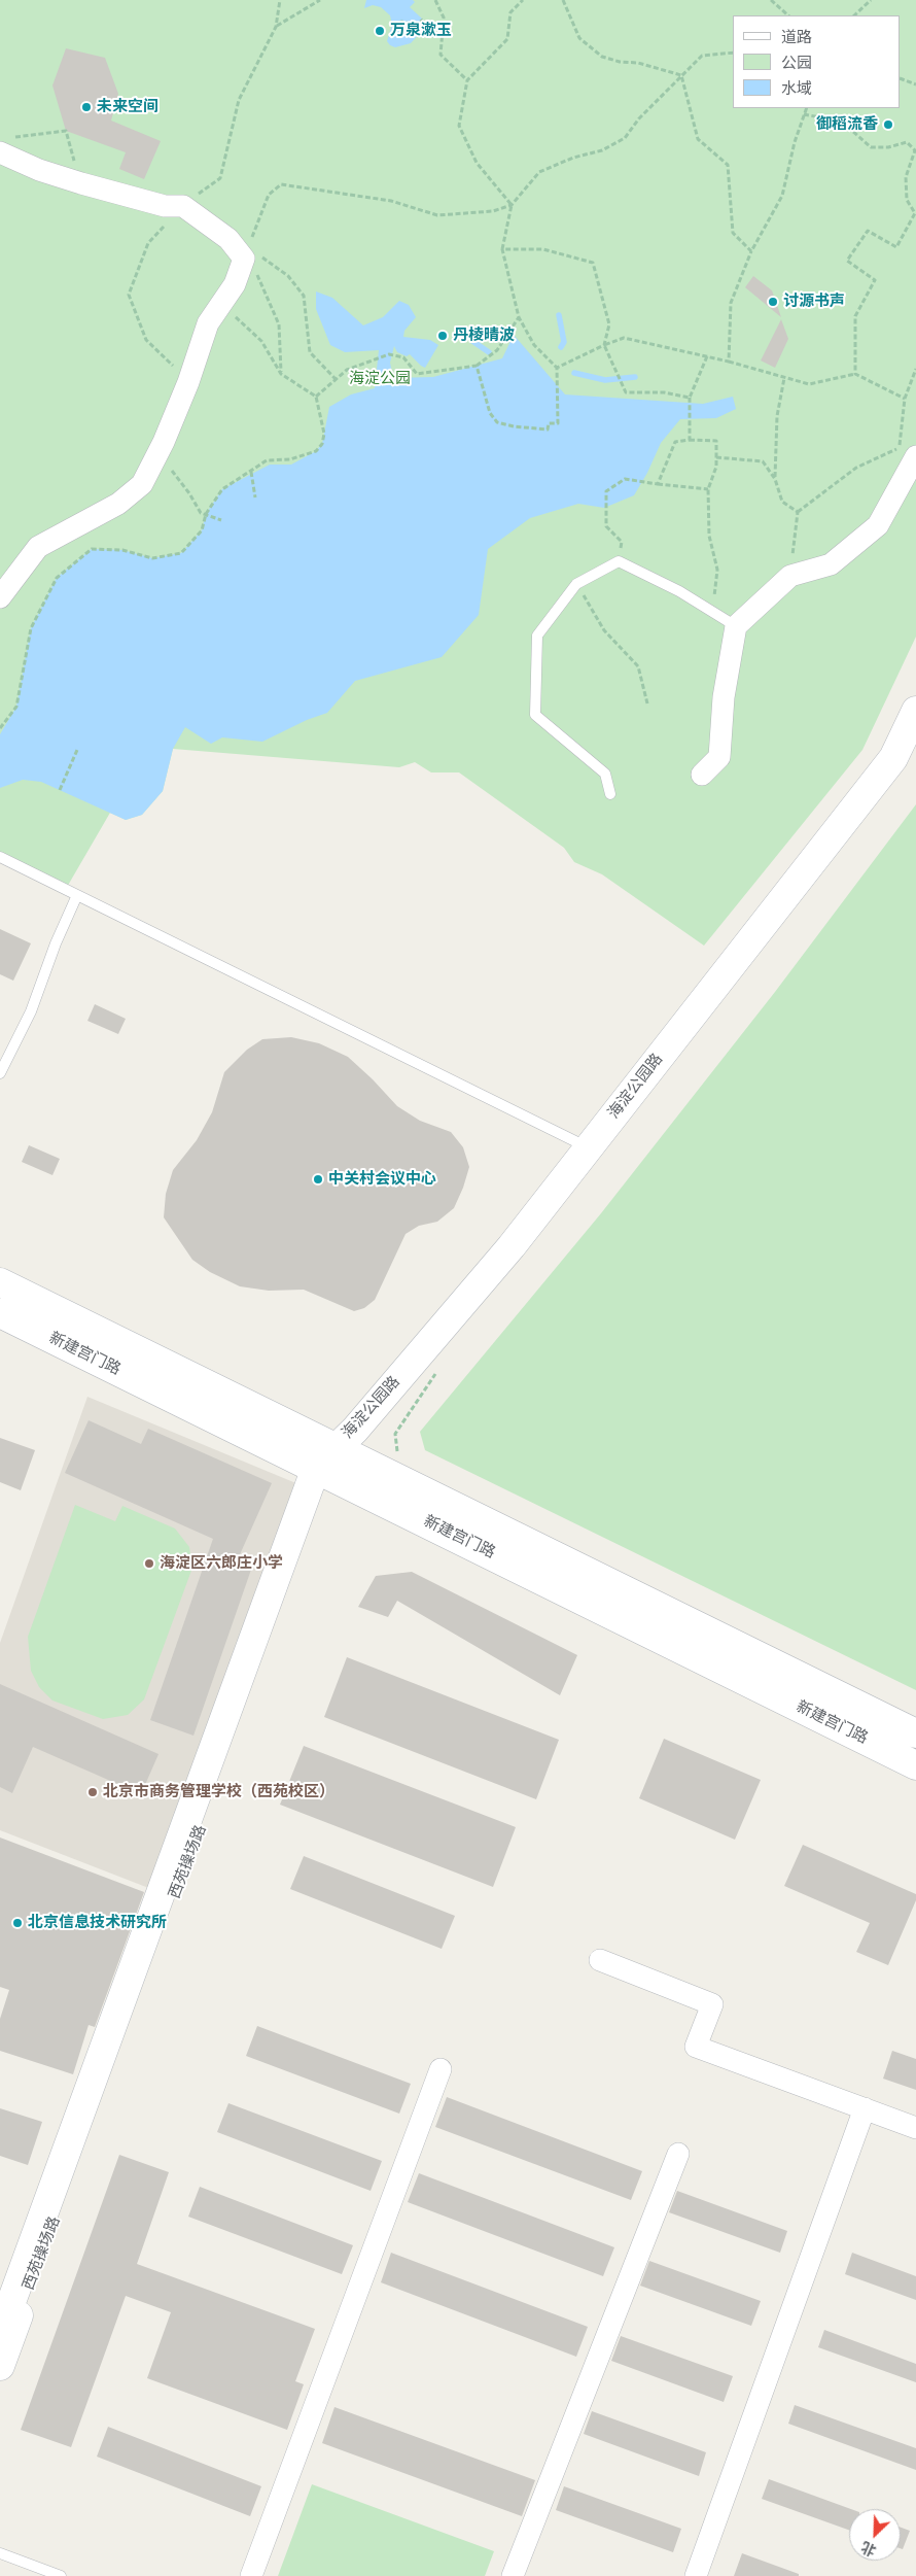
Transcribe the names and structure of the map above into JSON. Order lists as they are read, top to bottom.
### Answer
{
  "streets": {
    "street": ["海淀公园路", "新建宫门路", "西苑操场路"]
  },
  "crossings": [
    ["海淀公园路", "新建宫门路"],
    ["海淀公园路", "西苑操场路"],
    ["新建宫门路", "西苑操场路"]
  ],
  "parks": ["海淀公园"],
  "places": [
    "万泉漱玉",
    "未来空间",
    "御稻流香",
    "讨源书声",
    "丹棱晴波",
    "中关村会议中心",
    "海淀区六郎庄小学",
    "北京市商务管理学校（西苑校区）",
    "北京信息技术研究所"
  ],
  "legend": ["道路", "公园", "水域"],
  "north": "bottom left"
}
